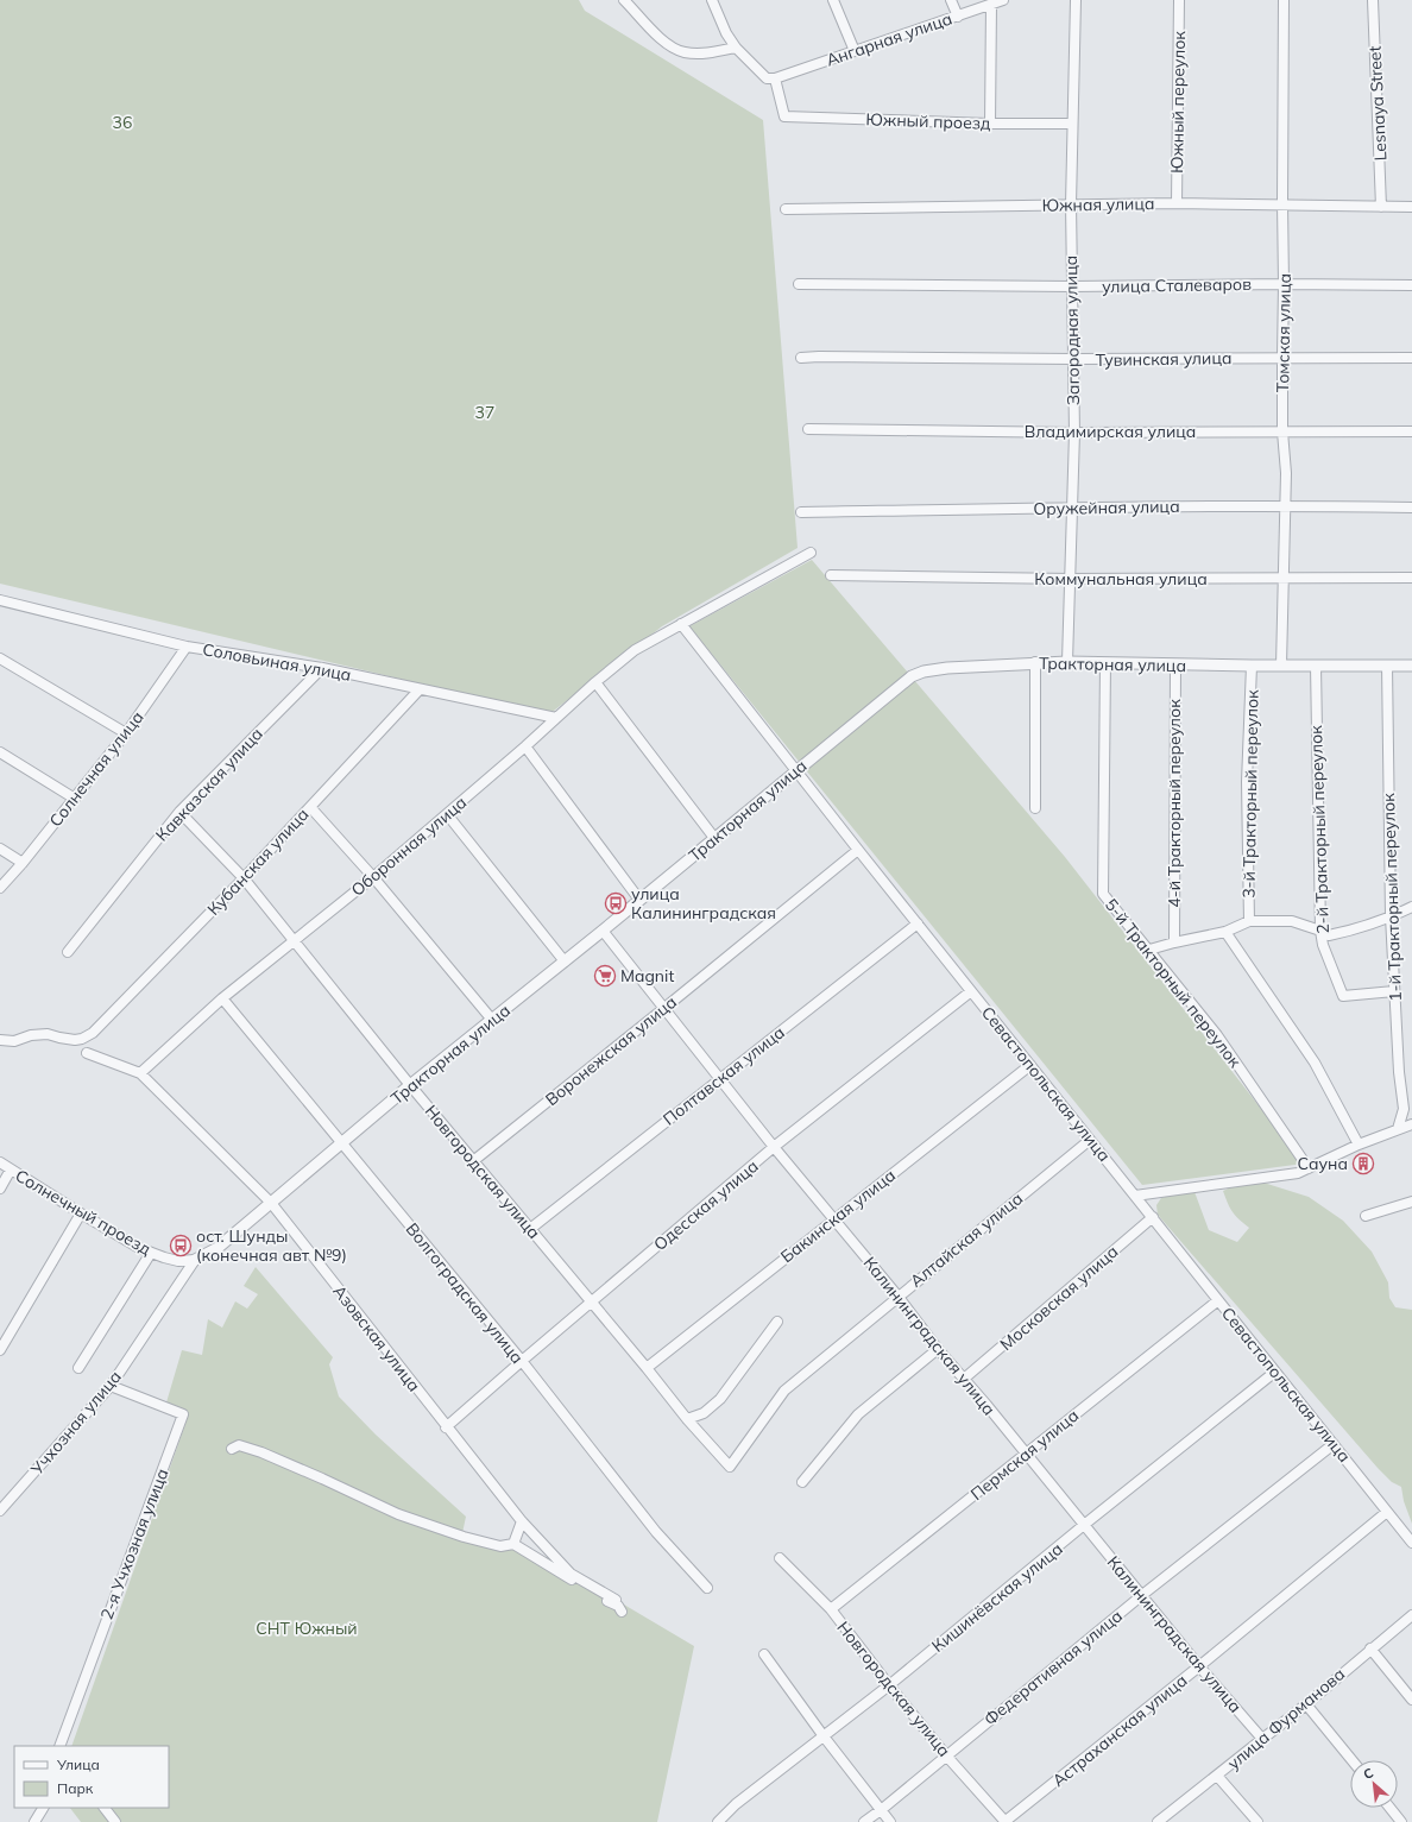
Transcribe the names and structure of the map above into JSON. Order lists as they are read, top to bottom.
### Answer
{
  "streets": {
    "street": [
      "Ангарная улица",
      "Южный переулок",
      "Lesnaya Street",
      "Южный проезд",
      "Южная улица",
      "улица Сталеваров",
      "Загородная улица",
      "Томская улица",
      "Тувинская улица",
      "Владимирская улица",
      "Оружейная улица",
      "Коммунальная улица",
      "Соловьиная улица",
      "Тракторная улица",
      "Солнечная улица",
      "Кавказская улица",
      "3-й Тракторный переулок",
      "4-й Тракторный переулок",
      "2-й Тракторный переулок",
      "Оборонная улица",
      "Кубанская улица",
      "1-й Тракторный переулок",
      "5-й Тракторный переулок",
      "Воронежская улица",
      "Полтавская улица",
      "Севастопольская улица",
      "Новгородская улица",
      "Одесская улица",
      "Солнечный проезд",
      "Бакинская улица",
      "Алтайская улица",
      "Волгоградская улица",
      "Московская улица",
      "Калининградская улица",
      "Азовская улица",
      "Учхозная улица",
      "Пермская улица",
      "2-я Учхозная улица",
      "Кишинёвская улица",
      "Федеративная улица",
      "улица Фурманова",
      "Астраханская улица"
    ]
  },
  "crossings": [
    ["Ангарная улица", "Южный проезд"],
    ["Южный переулок", "Южная улица"],
    ["Lesnaya Street", "Южная улица"],
    ["Южный проезд", "Загородная улица"],
    ["Южная улица", "Загородная улица"],
    ["Южная улица", "Томская улица"],
    ["улица Сталеваров", "Загородная улица"],
    ["улица Сталеваров", "Томская улица"],
    ["Загородная улица", "Тувинская улица"],
    ["Загородная улица", "Владимирская улица"],
    ["Загородная улица", "Оружейная улица"],
    ["Загородная улица", "Коммунальная улица"],
    ["Загородная улица", "Тракторная улица"],
    ["Томская улица", "Тувинская улица"],
    ["Томская улица", "Владимирская улица"],
    ["Томская улица", "Оружейная улица"],
    ["Томская улица", "Коммунальная улица"],
    ["Томская улица", "Тракторная улица"],
    ["Соловьиная улица", "Солнечная улица"],
    ["Соловьиная улица", "Кавказская улица"],
    ["Соловьиная улица", "Оборонная улица"],
    ["Соловьиная улица", "Кубанская улица"],
    ["Тракторная улица", "3-й Тракторный переулок"],
    ["Тракторная улица", "4-й Тракторный переулок"],
    ["Тракторная улица", "2-й Тракторный переулок"],
    ["Тракторная улица", "1-й Тракторный переулок"],
    ["Тракторная улица", "5-й Тракторный переулок"],
    ["Тракторная улица", "Севастопольская улица"],
    ["Тракторная улица", "Новгородская улица"],
    ["Тракторная улица", "Солнечный проезд"],
    ["Тракторная улица", "Волгоградская улица"],
    ["Тракторная улица", "Калининградская улица"],
    ["Тракторная улица", "Азовская улица"],
    ["Тракторная улица", "Учхозная улица"],
    ["Кавказская улица", "Новгородская улица"],
    ["2-й Тракторный переулок", "1-й Тракторный переулок"],
    ["Оборонная улица", "Севастопольская улица"],
    ["Оборонная улица", "Новгородская улица"],
    ["Оборонная улица", "Волгоградская улица"],
    ["Оборонная улица", "Азовская улица"],
    ["Кубанская улица", "Новгородская улица"],
    ["Воронежская улица", "Севастопольская улица"],
    ["Воронежская улица", "Новгородская улица"],
    ["Воронежская улица", "Калининградская улица"],
    ["Полтавская улица", "Севастопольская улица"],
    ["Полтавская улица", "Новгородская улица"],
    ["Полтавская улица", "Калининградская улица"],
    ["Севастопольская улица", "Одесская улица"],
    ["Севастопольская улица", "Бакинская улица"],
    ["Севастопольская улица", "Алтайская улица"],
    ["Севастопольская улица", "Московская улица"],
    ["Севастопольская улица", "Пермская улица"],
    ["Севастопольская улица", "Кишинёвская улица"],
    ["Севастопольская улица", "Федеративная улица"],
    ["Севастопольская улица", "Астраханская улица"],
    ["Новгородская улица", "Одесская улица"],
    ["Новгородская улица", "Бакинская улица"],
    ["Новгородская улица", "Алтайская улица"],
    ["Новгородская улица", "Пермская улица"],
    ["Новгородская улица", "Кишинёвская улица"],
    ["Новгородская улица", "Федеративная улица"],
    ["Новгородская улица", "Астраханская улица"],
    ["Одесская улица", "Волгоградская улица"],
    ["Одесская улица", "Калининградская улица"],
    ["Одесская улица", "Азовская улица"],
    ["Солнечный проезд", "Учхозная улица"],
    ["Бакинская улица", "Калининградская улица"],
    ["Алтайская улица", "Калининградская улица"],
    ["Московская улица", "Калининградская улица"],
    ["Калининградская улица", "Пермская улица"],
    ["Калининградская улица", "Кишинёвская улица"],
    ["Калининградская улица", "Федеративная улица"],
    ["Калининградская улица", "улица Фурманова"],
    ["Калининградская улица", "Астраханская улица"],
    ["Учхозная улица", "2-я Учхозная улица"]
  ],
  "parks": ["36", "37", "СНТ Южный"],
  "places": {
    "bus stop": ["улица Калининградская", "ост. Шунды (конечная авт №9)"],
    "supermarket": ["Magnit"],
    "building": ["Сауна"]
  },
  "legend": ["Улица", "Парк"],
  "north": "top left"
}
